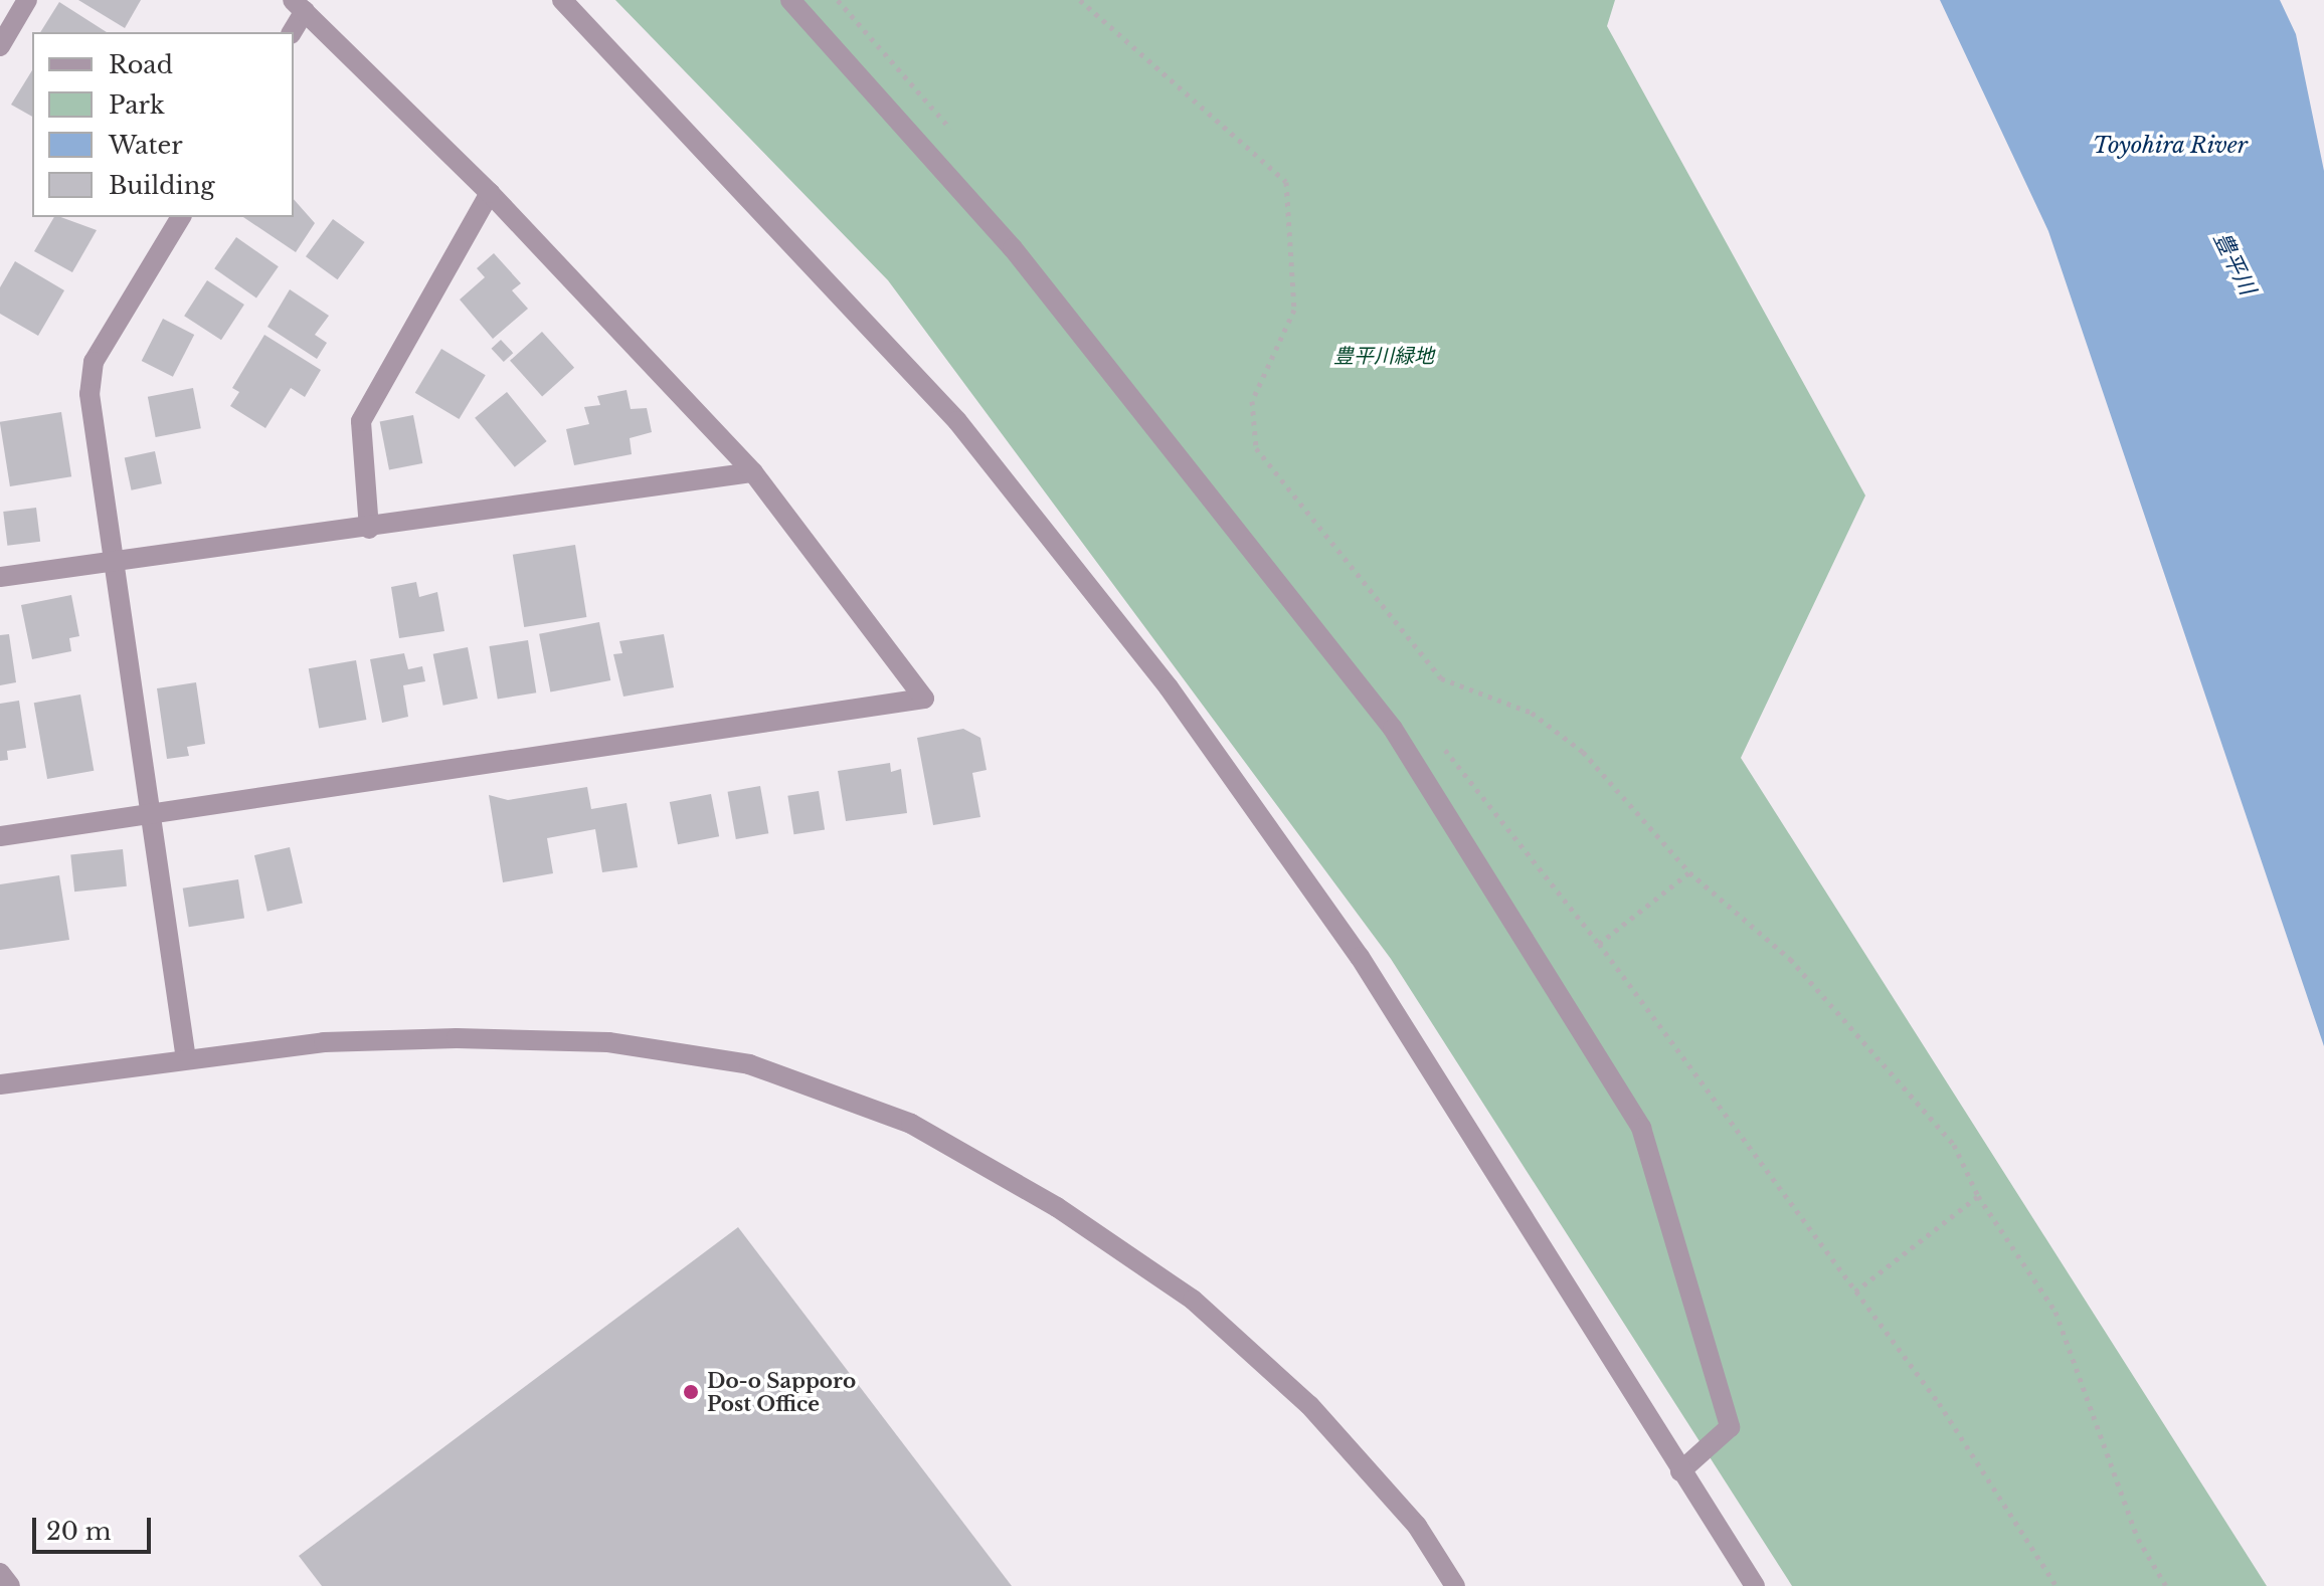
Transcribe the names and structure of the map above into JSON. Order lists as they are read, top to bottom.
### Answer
{
  "water": ["Toyohira River", "豊平川"],
  "parks": ["豊平川緑地"],
  "places": ["Do-o Sapporo Post Office"],
  "legend": [
    "Road",
    "Park",
    "Water",
    "Building"
  ],
  "scale_bar": "20 m"
}
